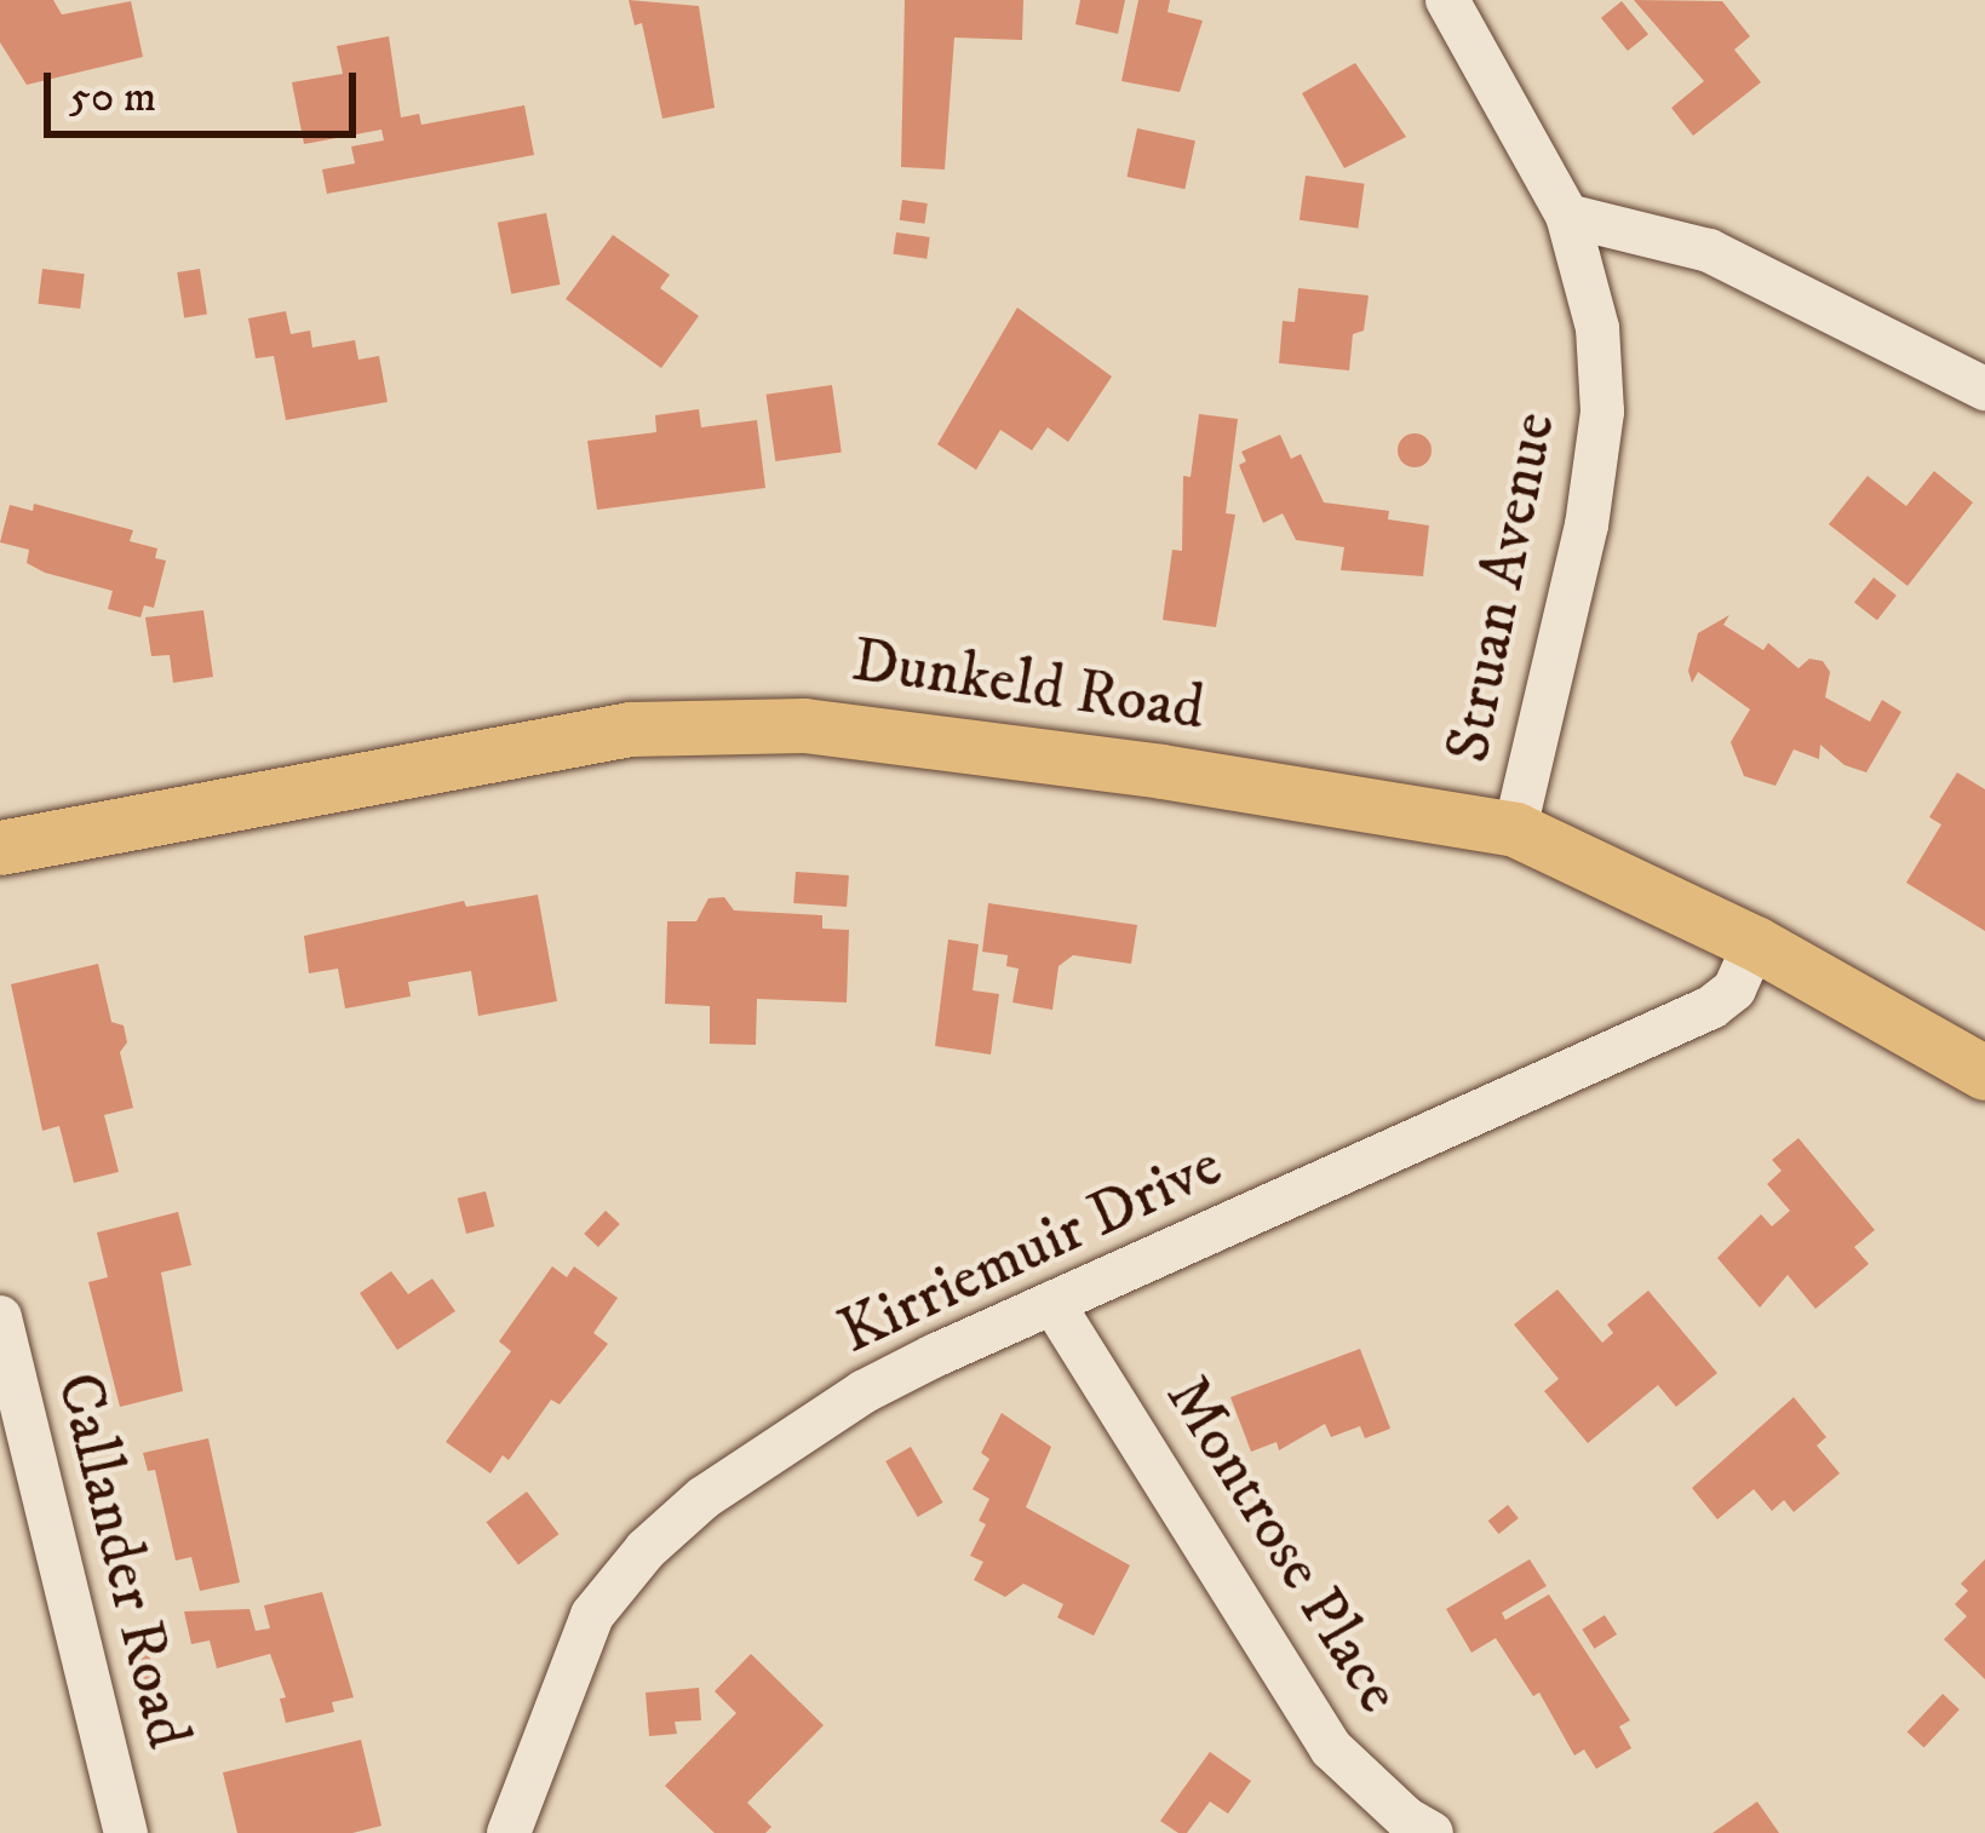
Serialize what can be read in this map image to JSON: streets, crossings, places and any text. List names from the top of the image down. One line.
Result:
{"streets":{"main road":["Dunkeld Road"],"street":["Struan Avenue","Kirriemuir Drive","Montrose Place","Callander Road"]},"crossings":[["Struan Avenue","Dunkeld Road"],["Dunkeld Road","Kirriemuir Drive"],["Kirriemuir Drive","Montrose Place"]],"scale_bar":"50 m"}
